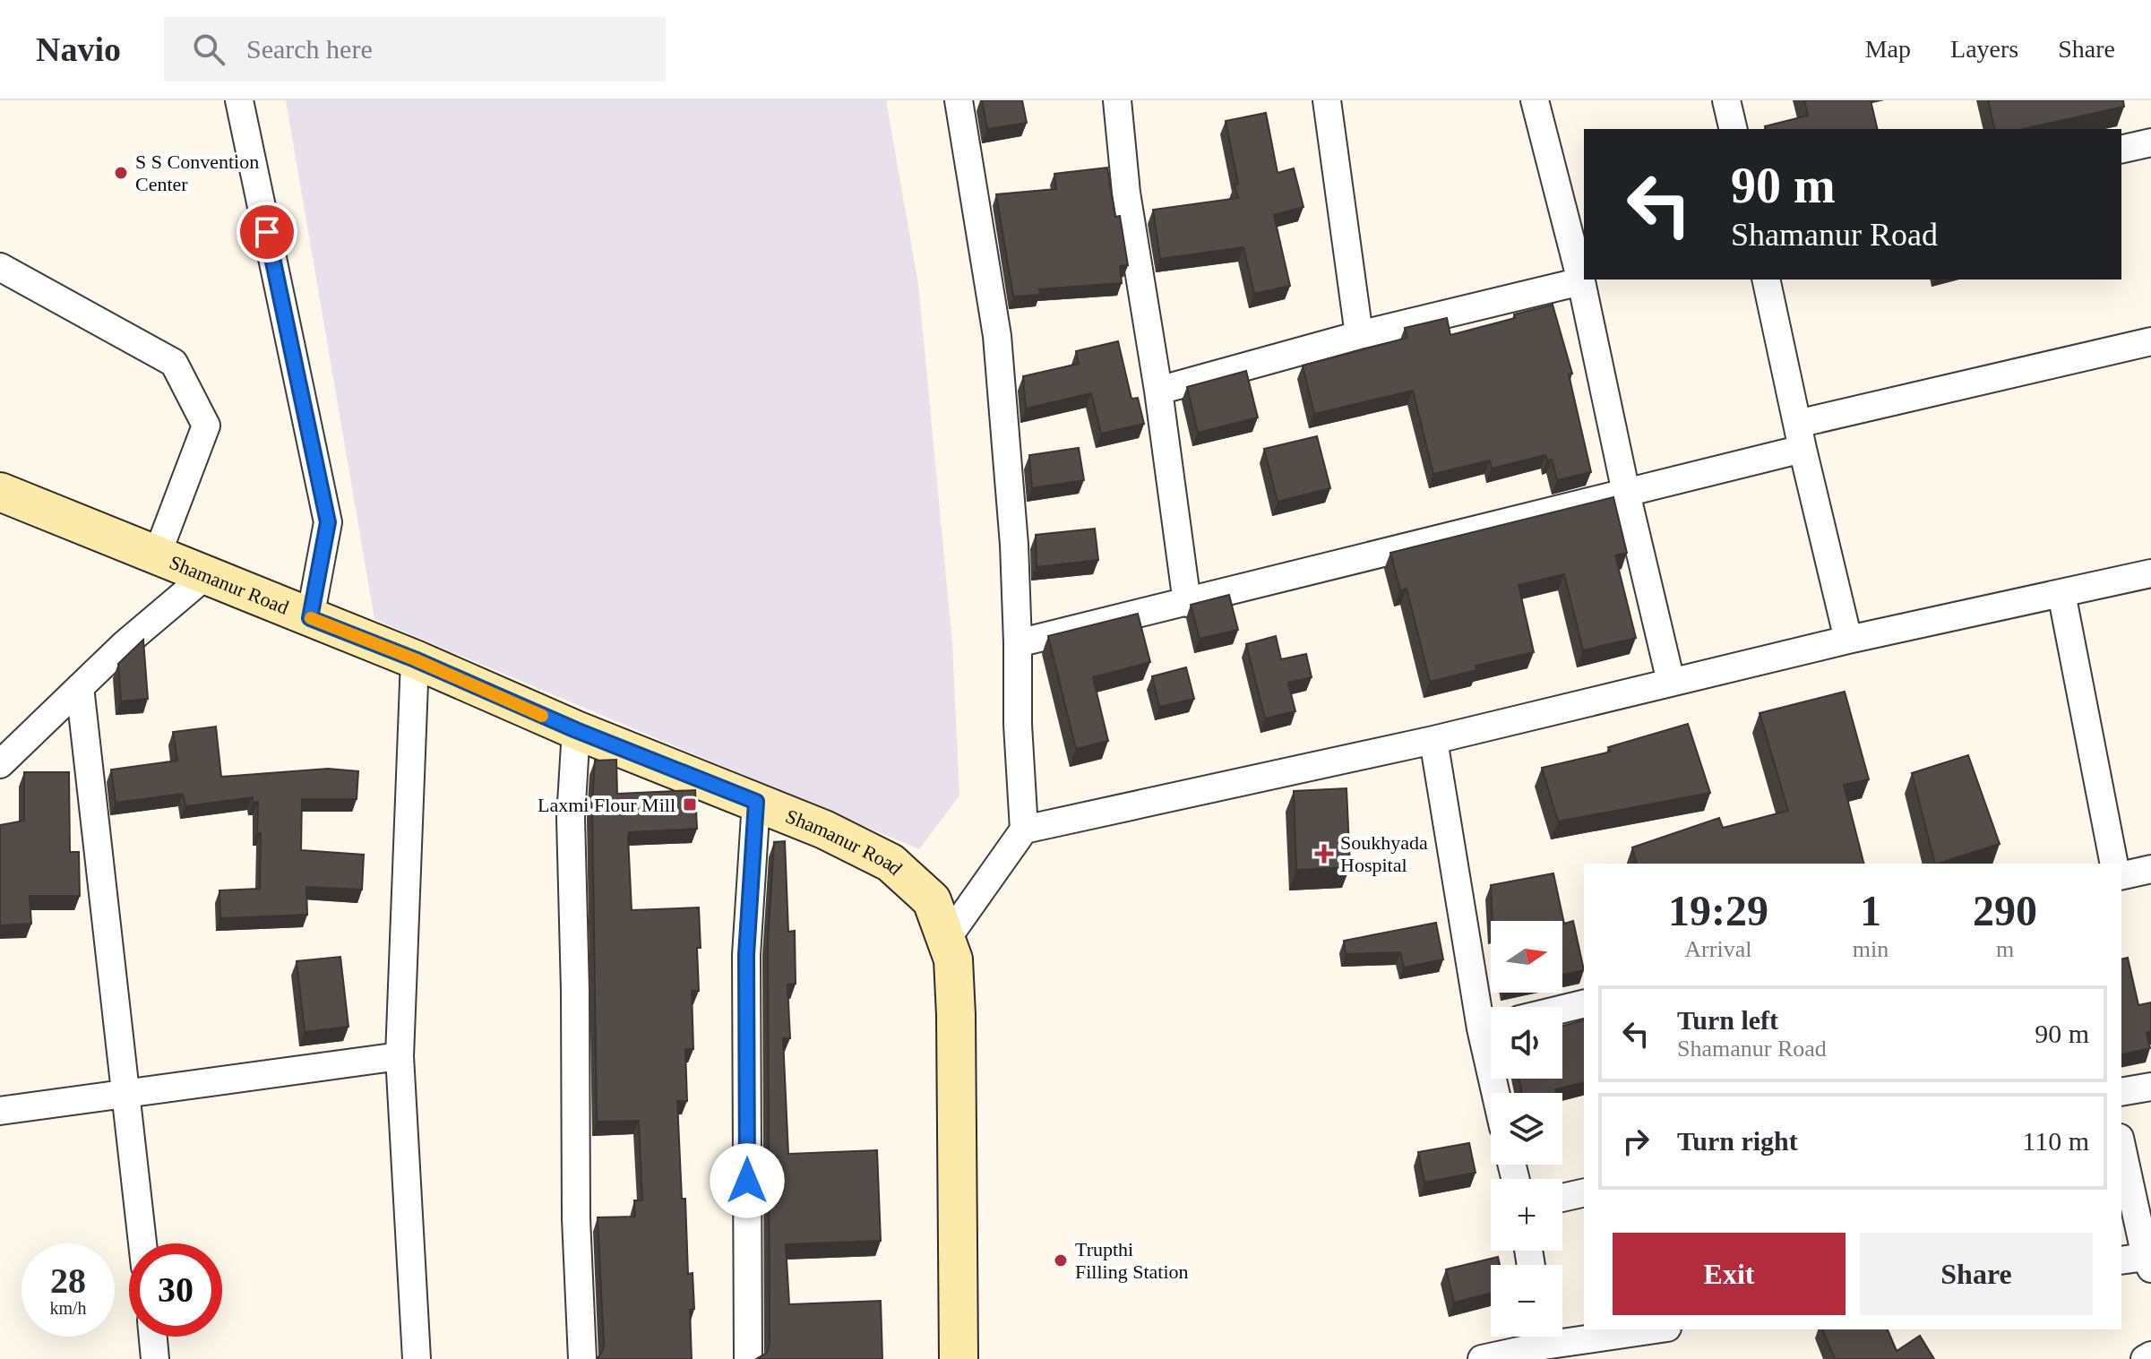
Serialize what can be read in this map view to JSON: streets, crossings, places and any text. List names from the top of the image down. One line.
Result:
{"streets":{"main road":["Shamanur Road"]},"places":{"other":["S S Convention Center","Trupthi Filling Station"],"transit":["Laxmi Flour Mill"],"health":["Soukhyada Hospital"]},"north":"right","page":{"header":"Navio","search":"Search here","nav":["Map","Layers","Share"],"turn":["90 m","Shamanur Road"],"eta":["19:29","Arrival","1","min","290","m"],"map_buttons":["+","−"],"list":[{"name":"Turn left","note":"Shamanur Road","value":"90 m"},{"name":"Turn right","value":"110 m"}],"buttons":["Exit","Share"],"speed":"28 km/h","limit":"30"}}
